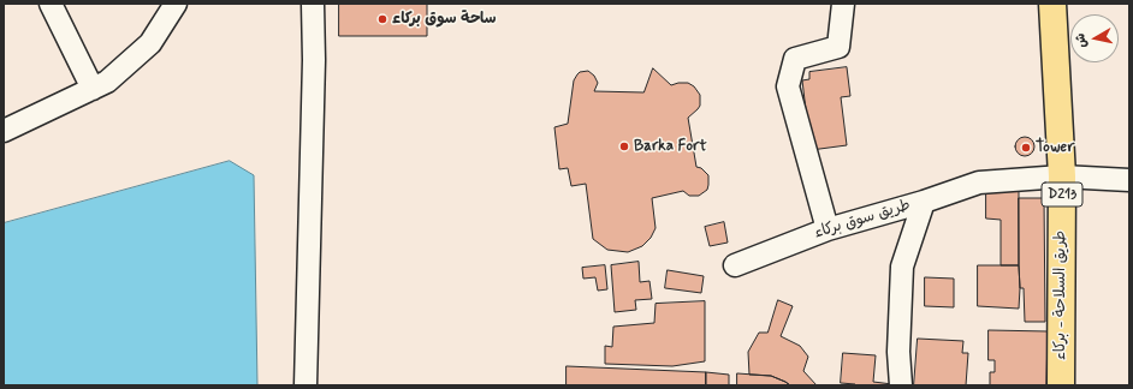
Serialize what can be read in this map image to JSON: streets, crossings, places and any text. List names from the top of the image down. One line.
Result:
{"streets":{"main road":["D213","طريق السلاحة - بركاء"],"street":["طريق سوق بركاء"]},"places":["ساحة سوق بركاء","Barka Fort","Tower"],"north":"left"}
